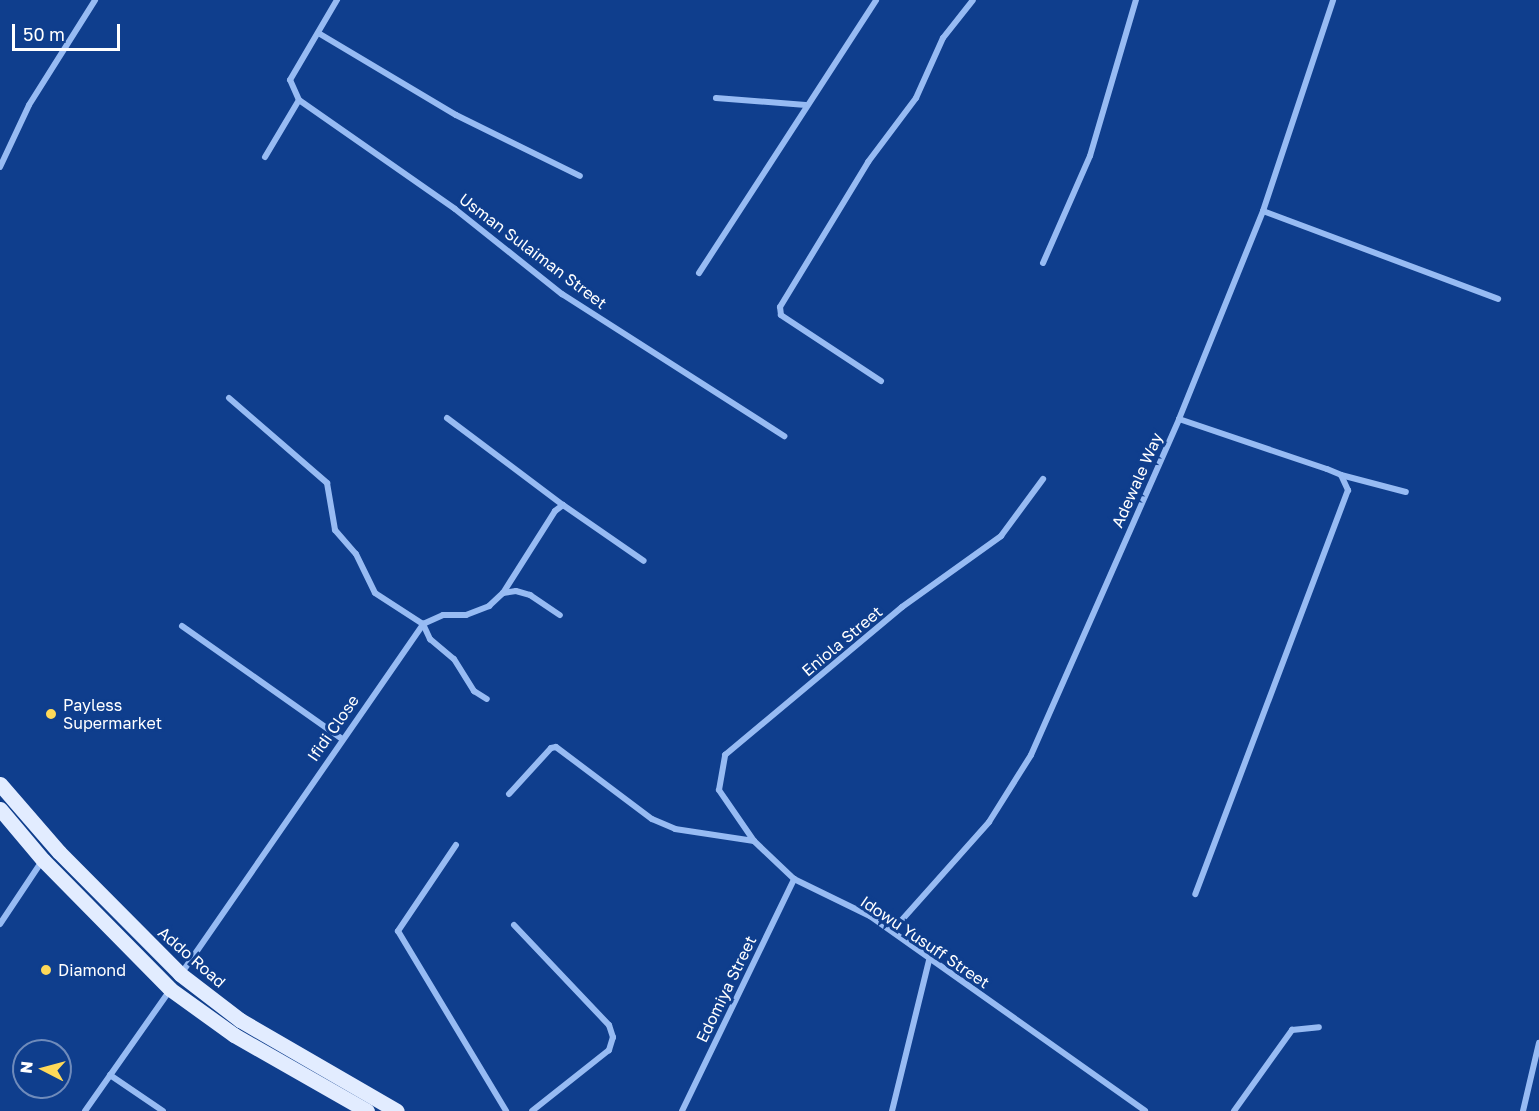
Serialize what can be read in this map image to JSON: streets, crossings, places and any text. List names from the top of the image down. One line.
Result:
{"streets":{"main road":["Addo Road"],"street":["Usman Sulaiman Street","Adewale Way","Eniola Street","Ifidi Close","Idowu Yusuff Street","Edomiya Street"]},"crossings":[["Adewale Way","Idowu Yusuff Street"],["Eniola Street","Idowu Yusuff Street"],["Ifidi Close","Addo Road"],["Idowu Yusuff Street","Edomiya Street"]],"places":["Payless Supermarket","Diamond"],"scale_bar":"50 m","north":"left"}
